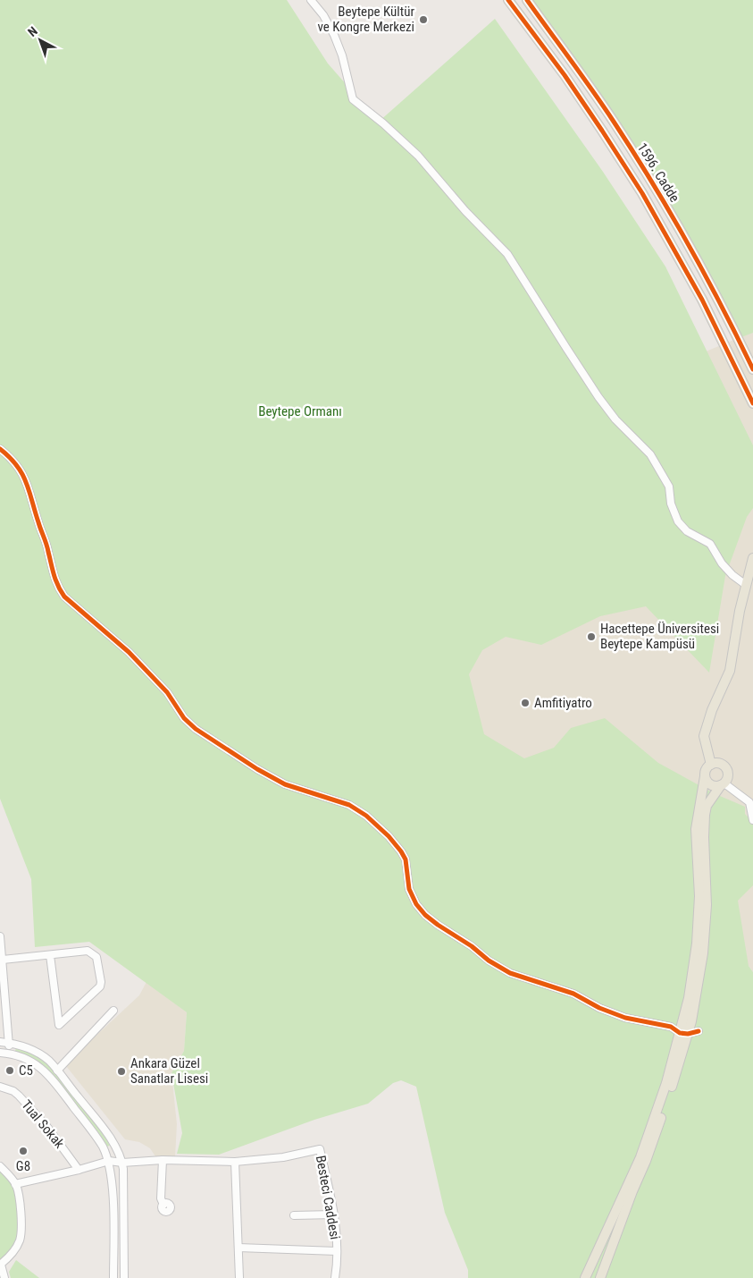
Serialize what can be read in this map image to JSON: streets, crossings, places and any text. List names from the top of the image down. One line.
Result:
{"streets":{"main road":["1596. Cadde"],"street":["Tual Sokak","Besteci Caddesi"]},"parks":["Beytepe Ormanı"],"places":["Beytepe Kültür ve Kongre Merkezi","Hacettepe Üniversitesi Beytepe Kampüsü","Amfitiyatro","C5","Ankara Güzel Sanatlar Lisesi","G8"],"north":"top left"}
